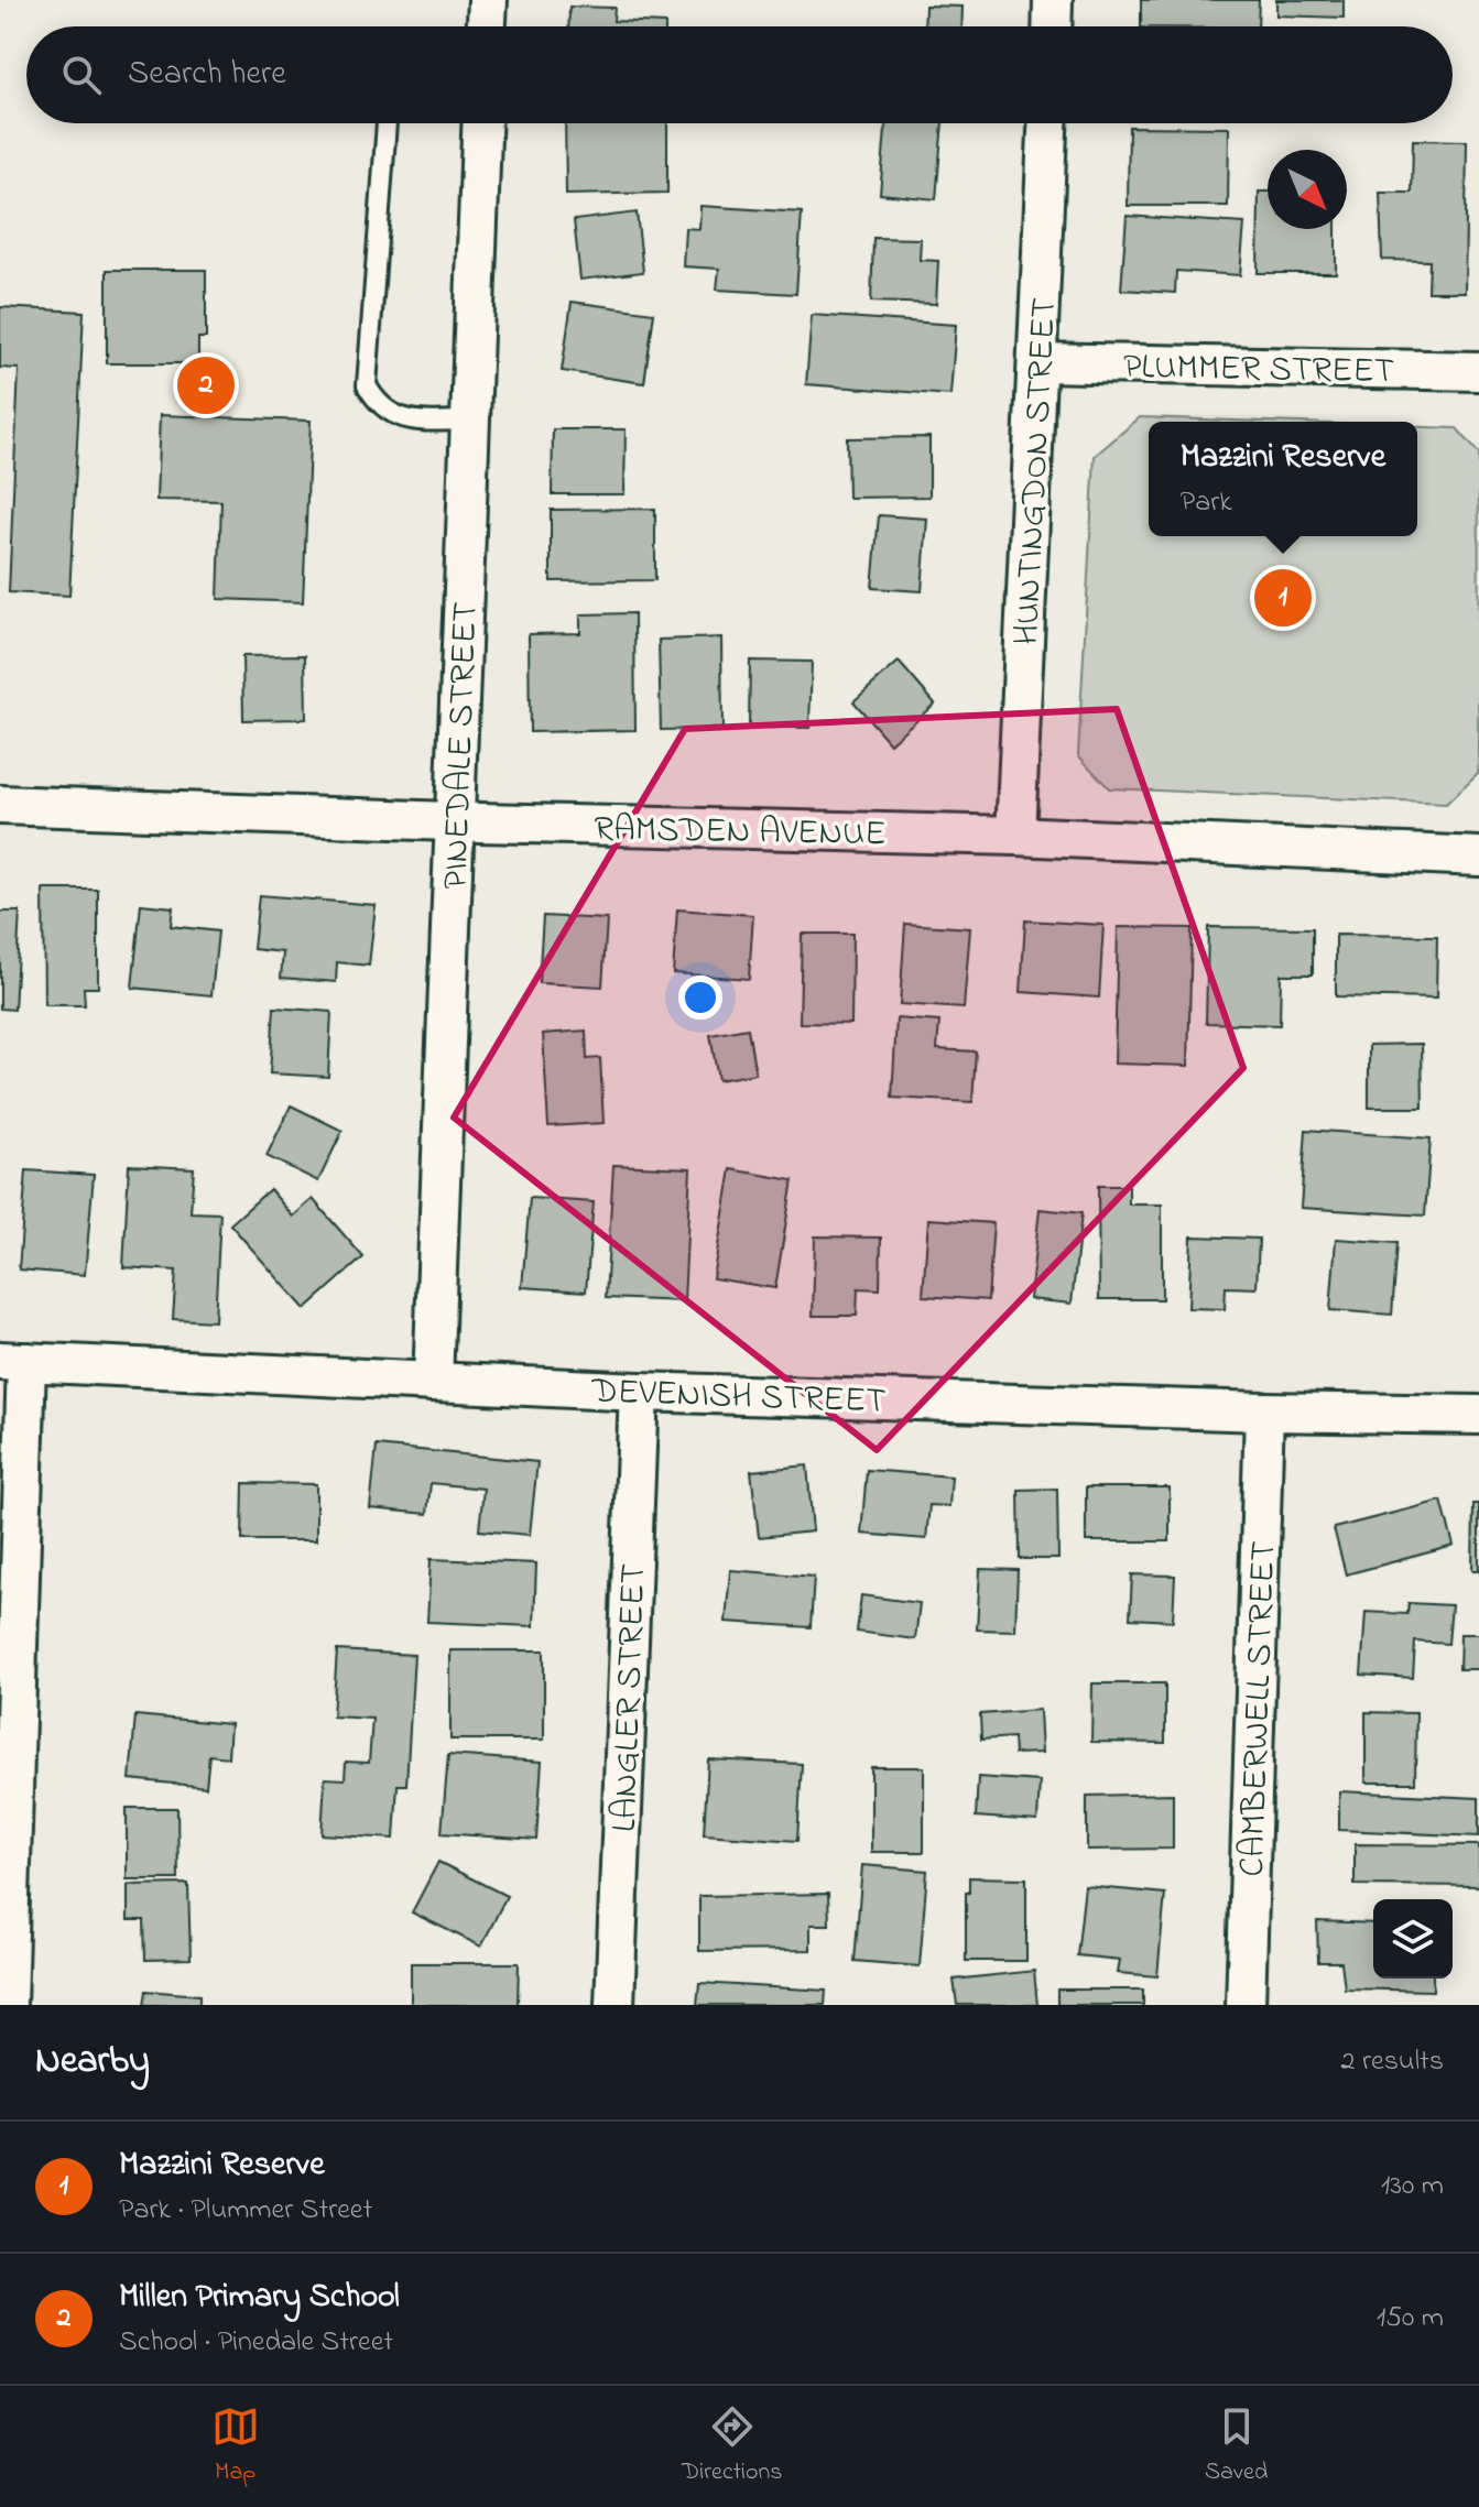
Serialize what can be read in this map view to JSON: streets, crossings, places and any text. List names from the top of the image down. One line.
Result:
{"streets":{"street":["PLUMMER STREET","HUNTINGDON STREET","PINEDALE STREET","RAMSDEN AVENUE","DEVENISH STREET","LANGLER STREET","CAMBERWELL STREET"]},"crossings":[["PLUMMER STREET","HUNTINGDON STREET"],["HUNTINGDON STREET","RAMSDEN AVENUE"],["PINEDALE STREET","RAMSDEN AVENUE"],["PINEDALE STREET","DEVENISH STREET"],["DEVENISH STREET","LANGLER STREET"],["DEVENISH STREET","CAMBERWELL STREET"]],"north":"bottom right","page":{"search":"Search here","pins":["2","1"],"popup":["Mazzini Reserve","Park"],"heading":["Nearby","2 results"],"list":[{"mark":"1","name":"Mazzini Reserve","note":"Park · Plummer Street","value":"130 m"},{"mark":"2","name":"Millen Primary School","note":"School · Pinedale Street","value":"150 m"}],"nav":["Map","Directions","Saved"]}}
